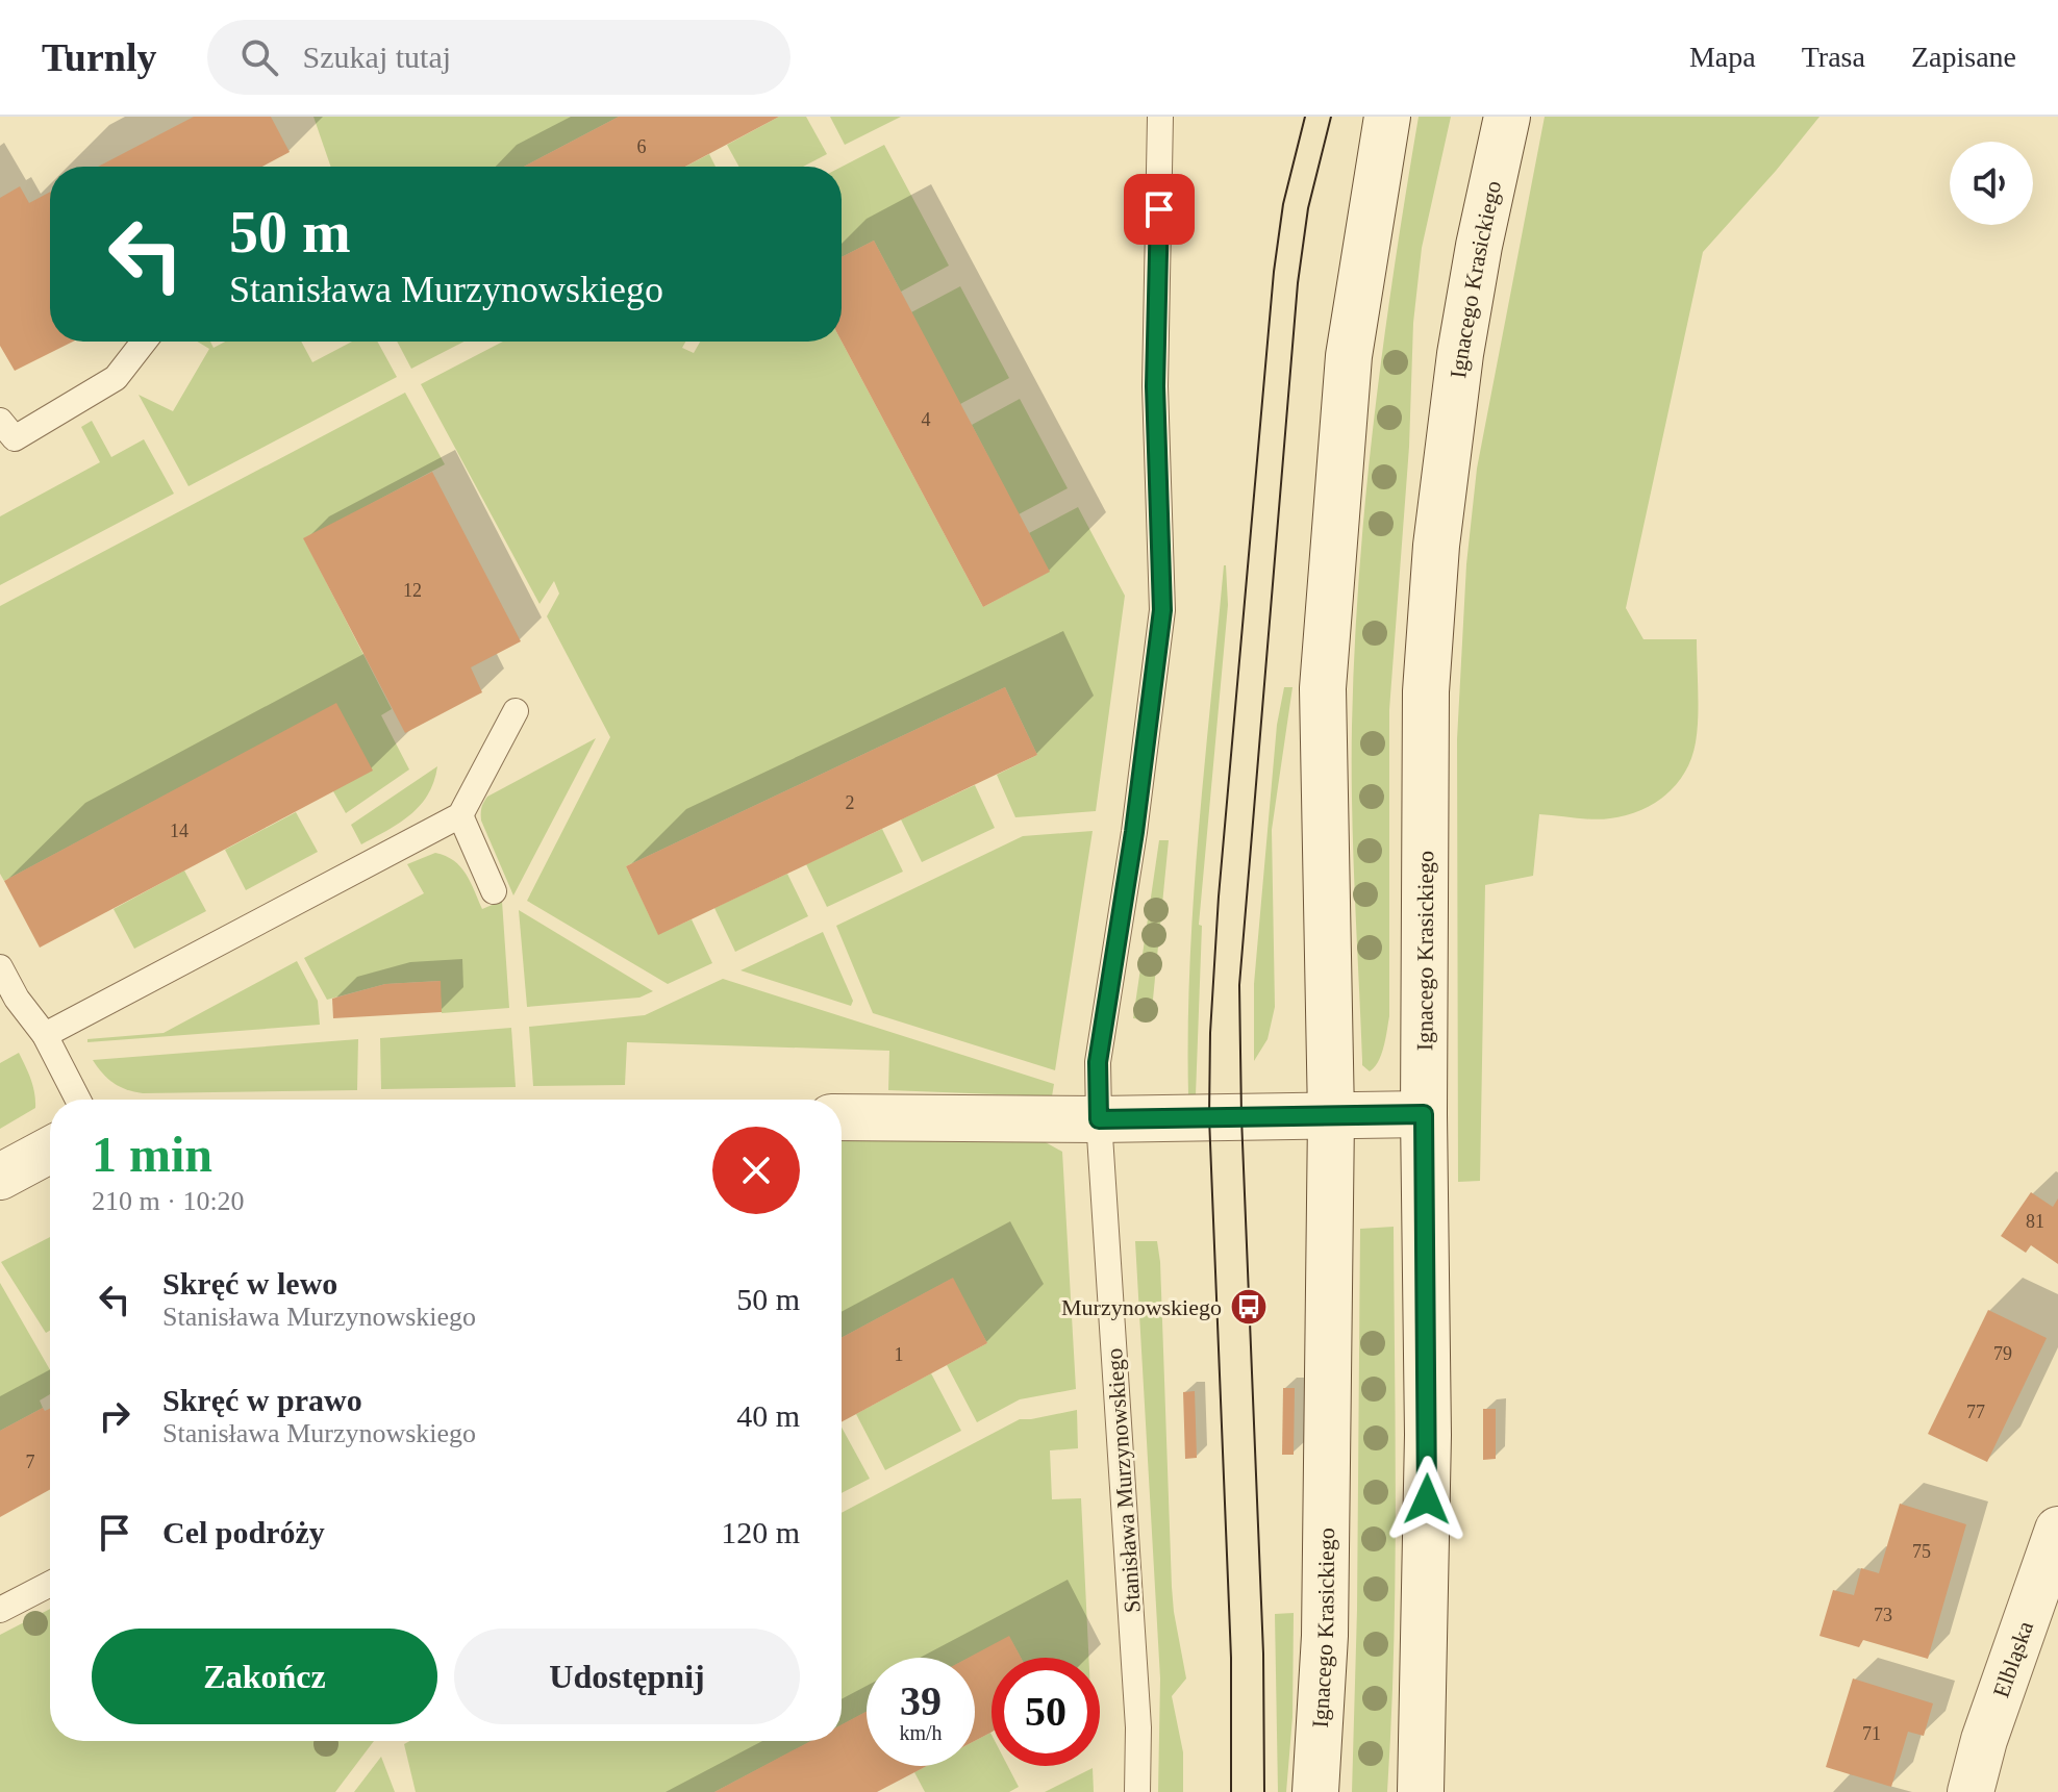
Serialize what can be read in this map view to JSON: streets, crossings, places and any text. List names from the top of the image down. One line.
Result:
{"streets":{"main road":["Ignacego Krasickiego","Elbląska"],"lane":["Stanisława Murzynowskiego"]},"places":{"bus stop":["Murzynowskiego"]},"house_numbers":["6","4","12","2","14","81","79","1","77","7","75","73","71"],"page":{"header":"Turnly","search":"Szukaj tutaj","nav":["Mapa","Trasa","Zapisane"],"turn":["50 m","Stanisława Murzynowskiego"],"heading":["1 min","210 m · 10:20"],"list":[{"name":"Skręć w lewo","note":"Stanisława Murzynowskiego","value":"50 m"},{"name":"Skręć w prawo","note":"Stanisława Murzynowskiego","value":"40 m"},{"name":"Cel podróży","value":"120 m"}],"buttons":["Zakończ","Udostępnij"],"speed":"39 km/h","limit":"50"}}
